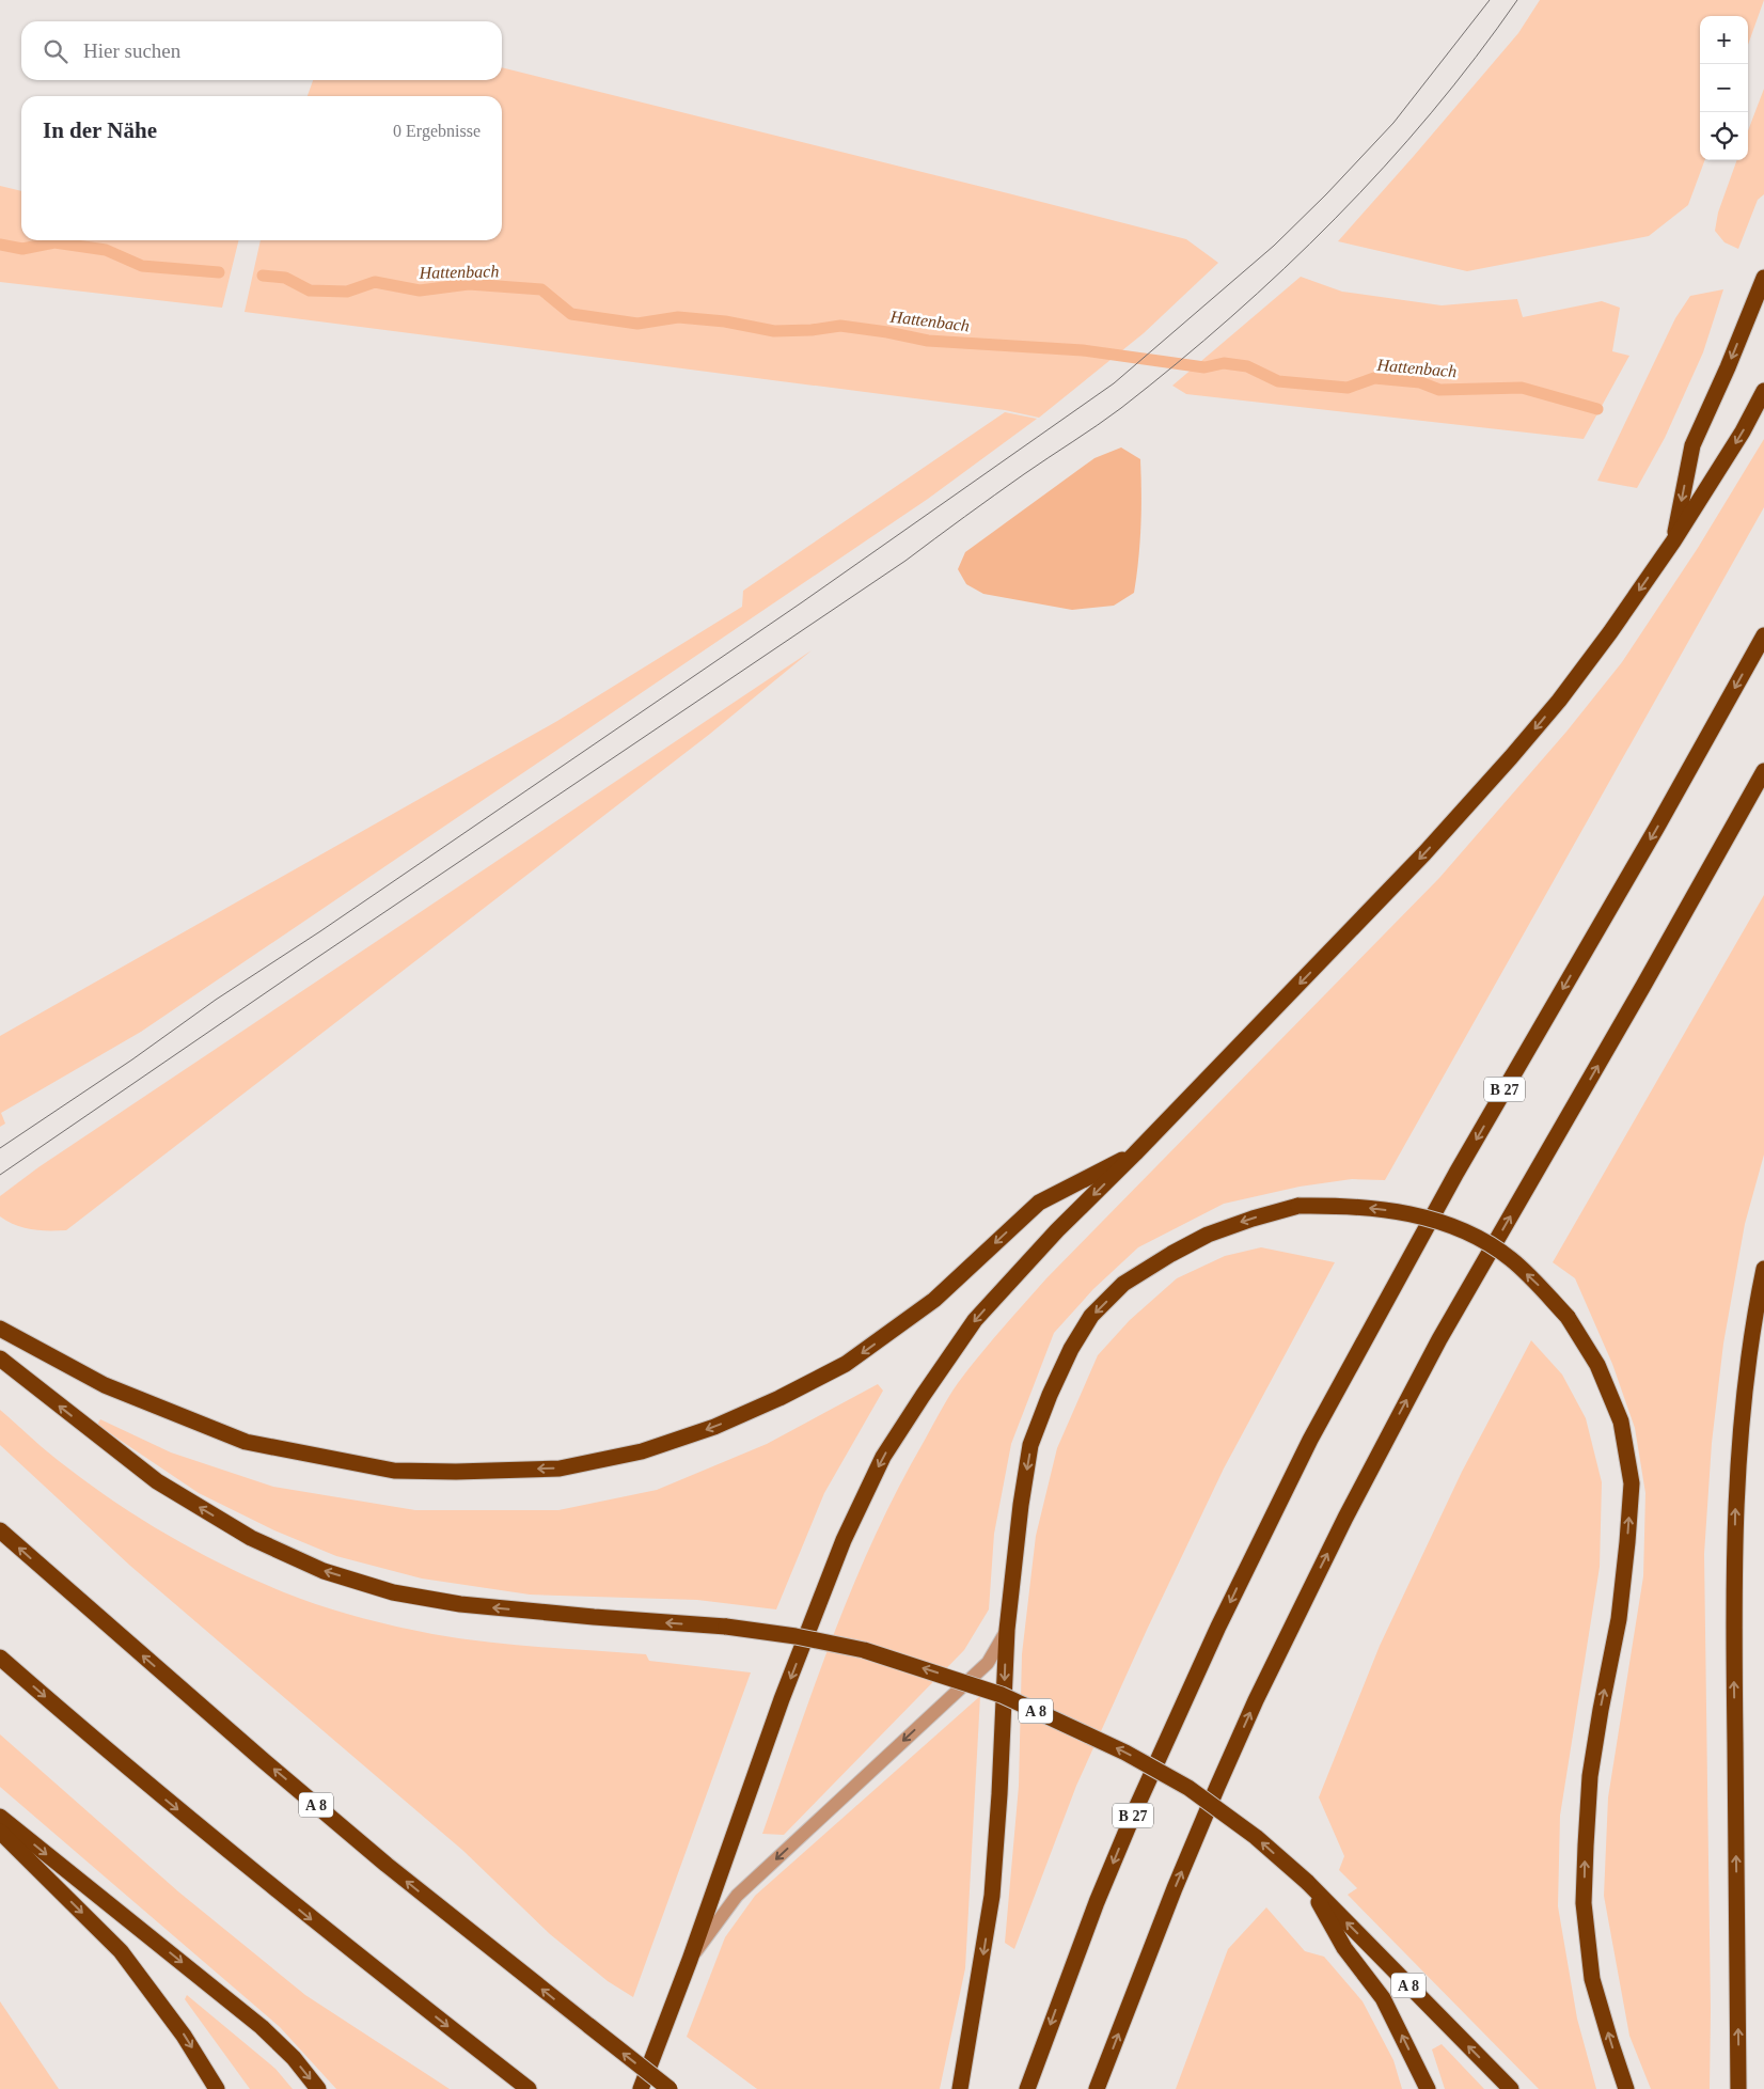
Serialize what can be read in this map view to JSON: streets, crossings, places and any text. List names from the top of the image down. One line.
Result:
{"streets":{"highway":["B 27","A 8"]},"water":["Hattenbach"],"page":{"map_buttons":["+","−"],"search":"Hier suchen","heading":["In der Nähe","0 Ergebnisse"]}}
